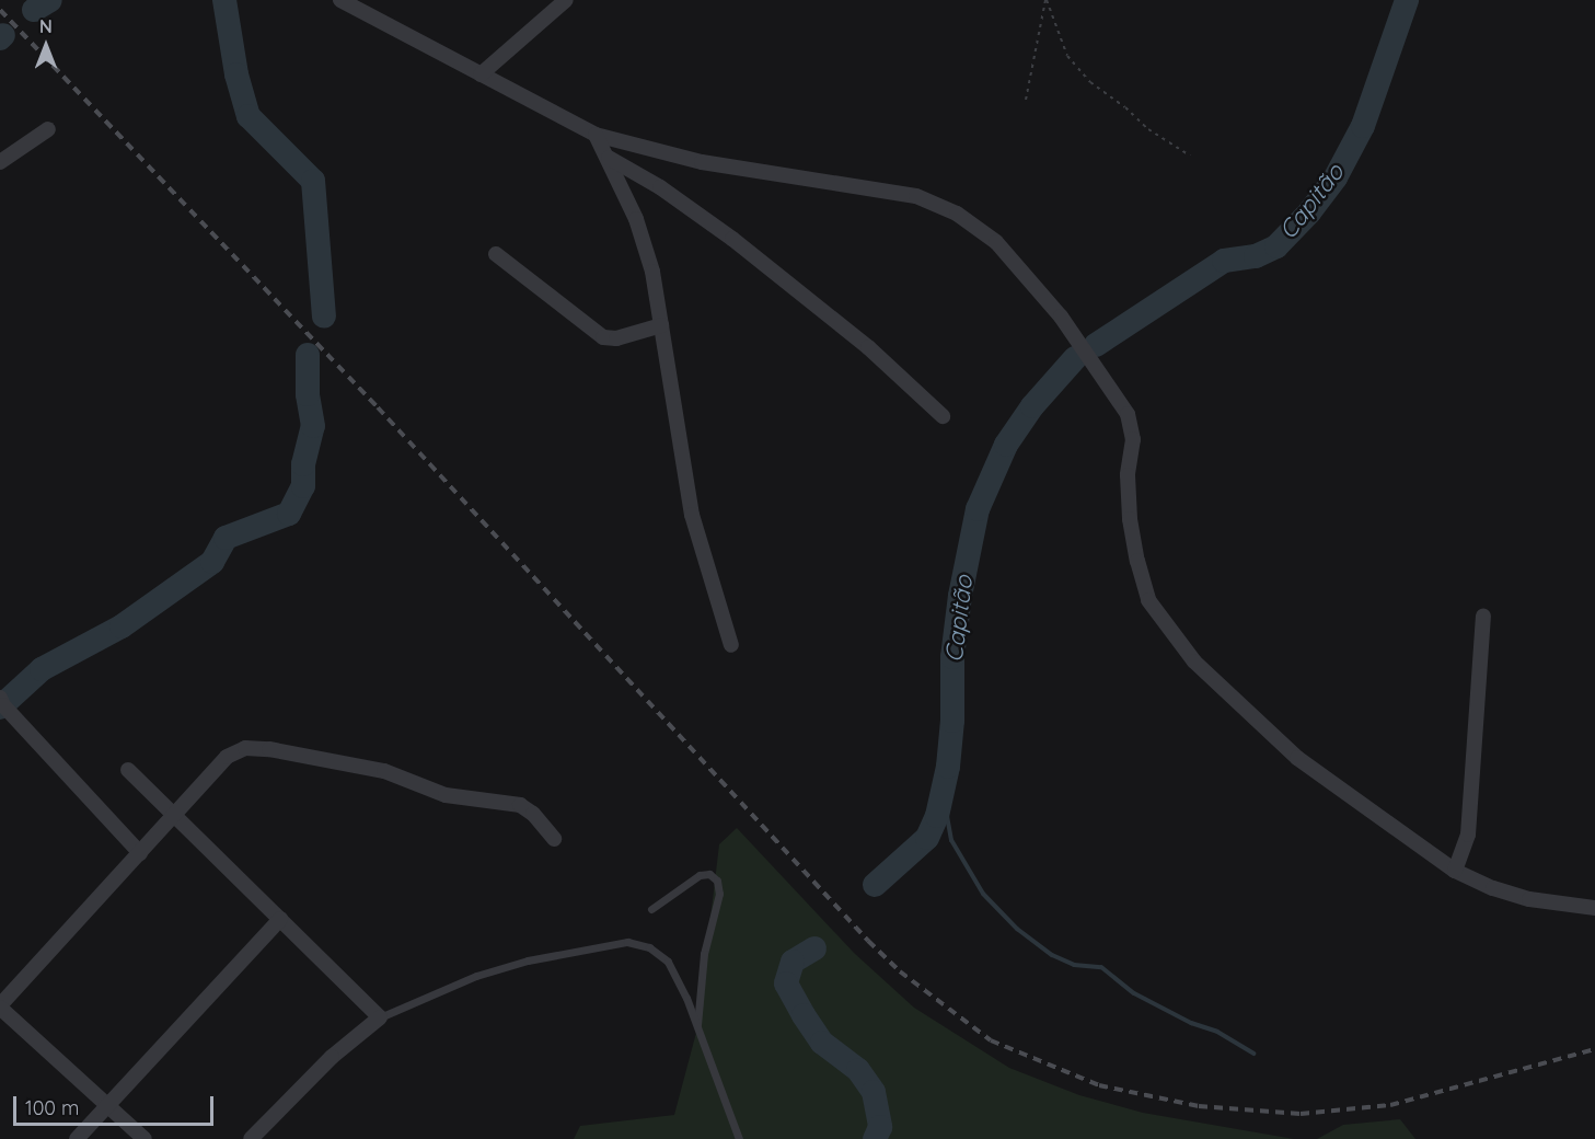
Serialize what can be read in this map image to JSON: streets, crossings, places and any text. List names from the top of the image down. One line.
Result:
{"water":["Capitão"],"scale_bar":"100 m","north":"top"}
